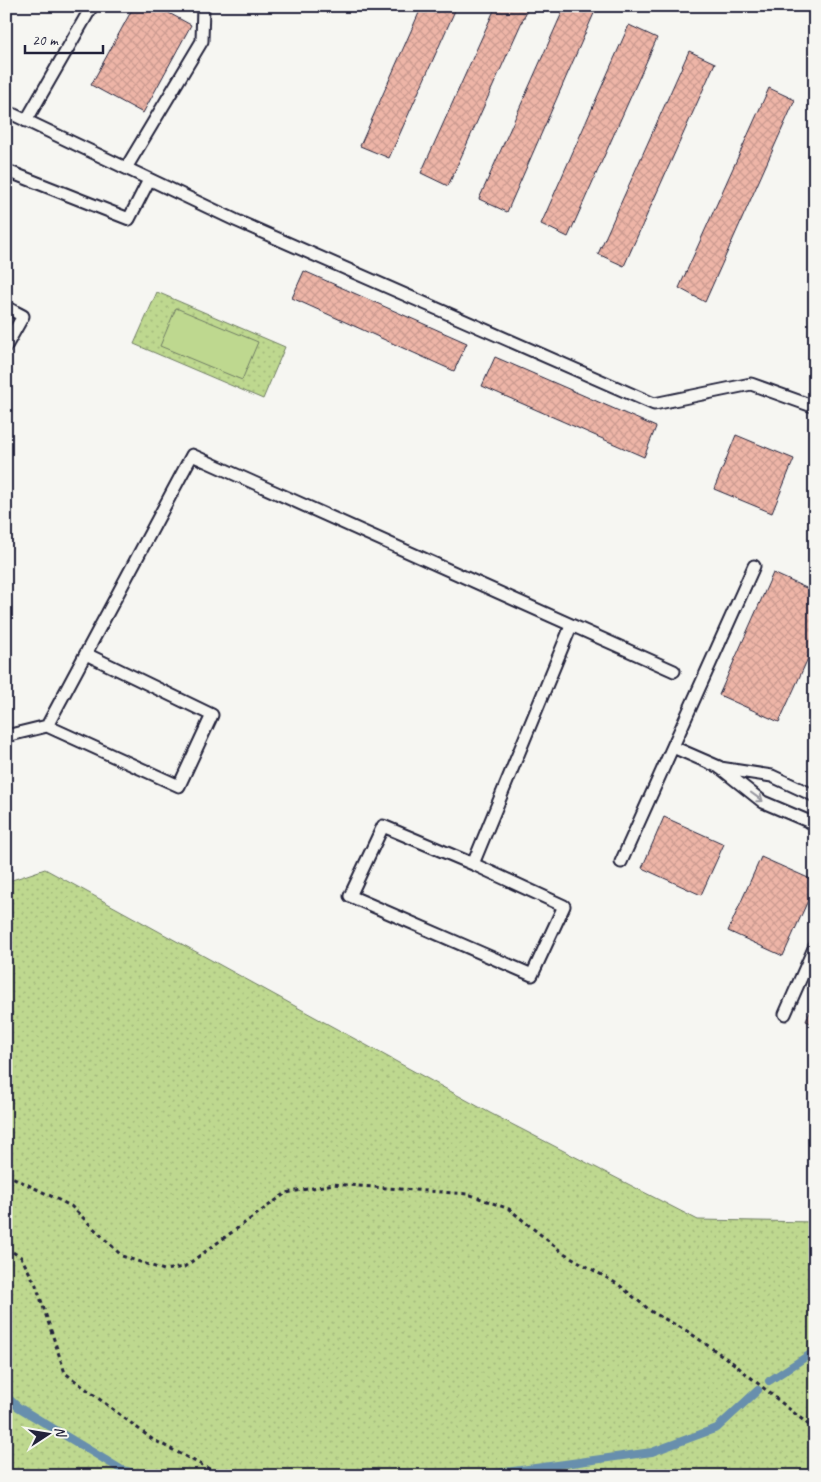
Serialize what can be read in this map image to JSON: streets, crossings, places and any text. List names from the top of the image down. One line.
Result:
{"scale_bar":"20 m","north":"right"}
